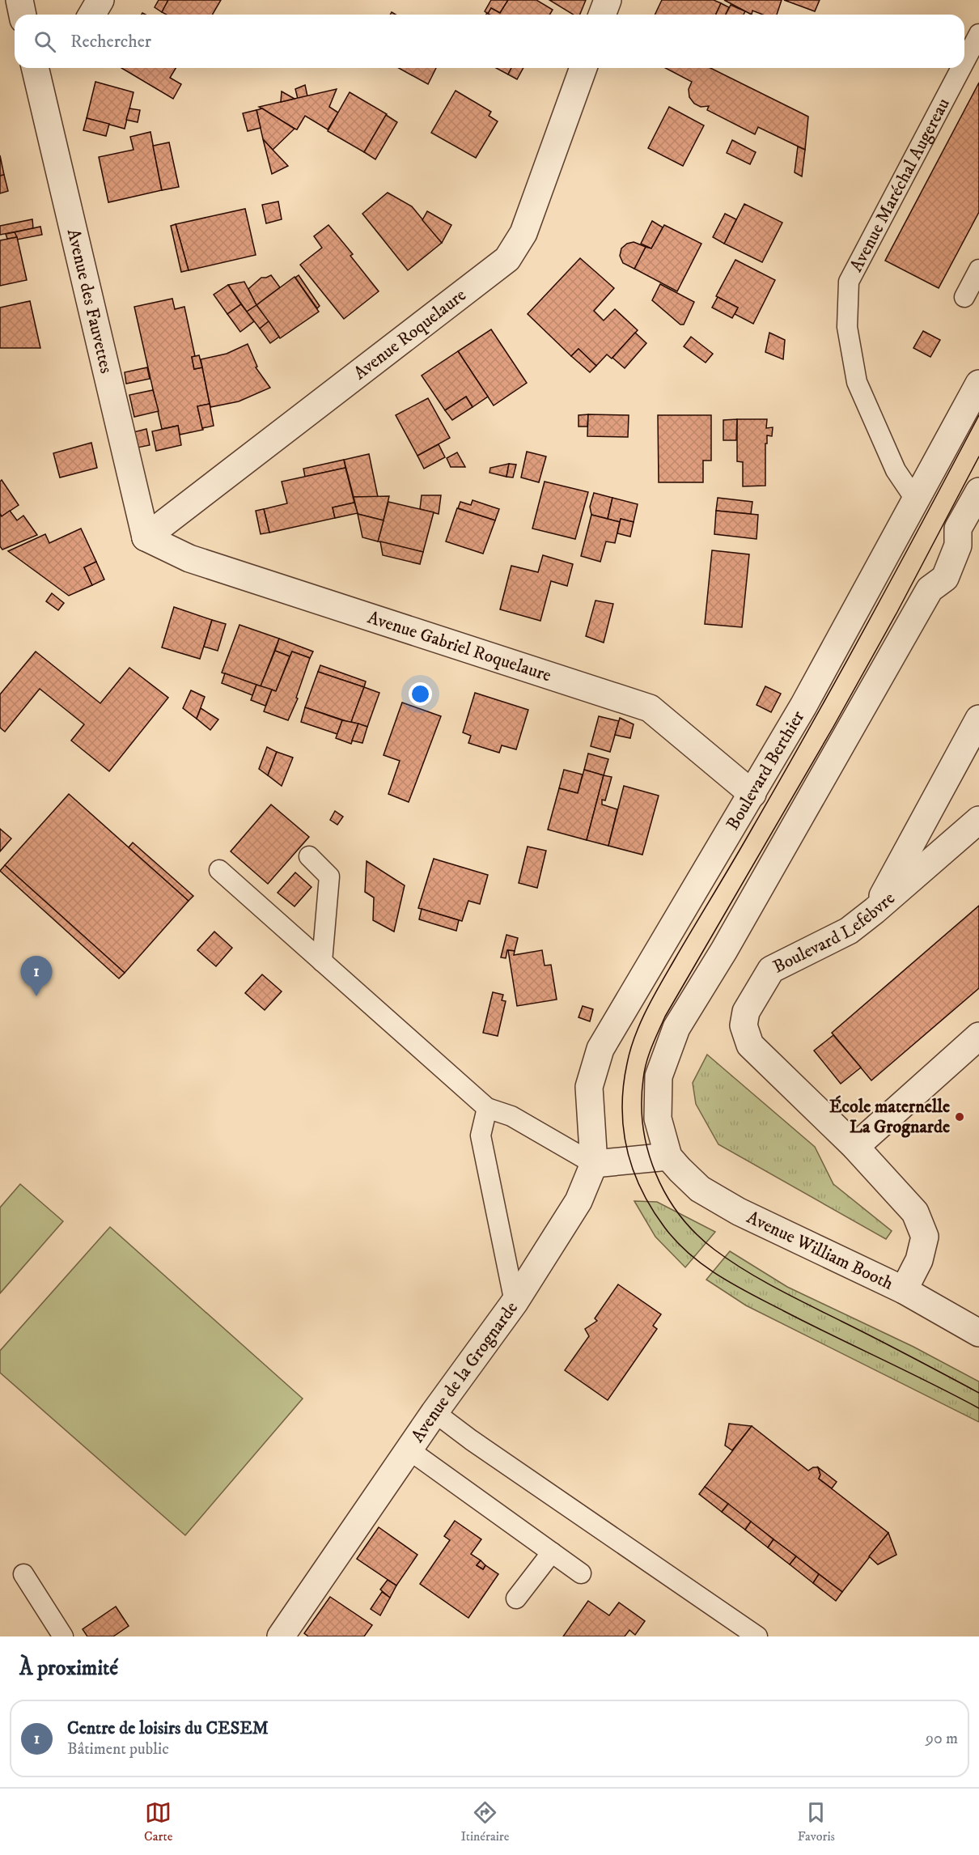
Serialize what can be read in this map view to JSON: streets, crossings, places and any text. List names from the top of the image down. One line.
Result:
{"streets":{"street":["Avenue des Fauvettes","Avenue Roquelaure","Avenue Gabriel Roquelaure","Boulevard Berthier","Boulevard Lefebvre","Avenue William Booth","Avenue de la Grognarde"],"lane":["Avenue Maréchal Augereau"]},"crossings":[["Avenue Maréchal Augereau","Boulevard Berthier"],["Avenue des Fauvettes","Avenue Roquelaure"],["Avenue des Fauvettes","Avenue Gabriel Roquelaure"],["Avenue Roquelaure","Avenue Gabriel Roquelaure"],["Avenue Gabriel Roquelaure","Boulevard Berthier"],["Boulevard Berthier","Avenue de la Grognarde"],["Boulevard Lefebvre","Avenue William Booth"]],"places":["École maternelle La Grognarde"],"page":{"search":"Rechercher","pins":"1","heading":"À proximité","list":[{"mark":"1","name":"Centre de loisirs du CESEM","note":"Bâtiment public","value":"90 m"}],"nav":["Carte","Itinéraire","Favoris"]}}
